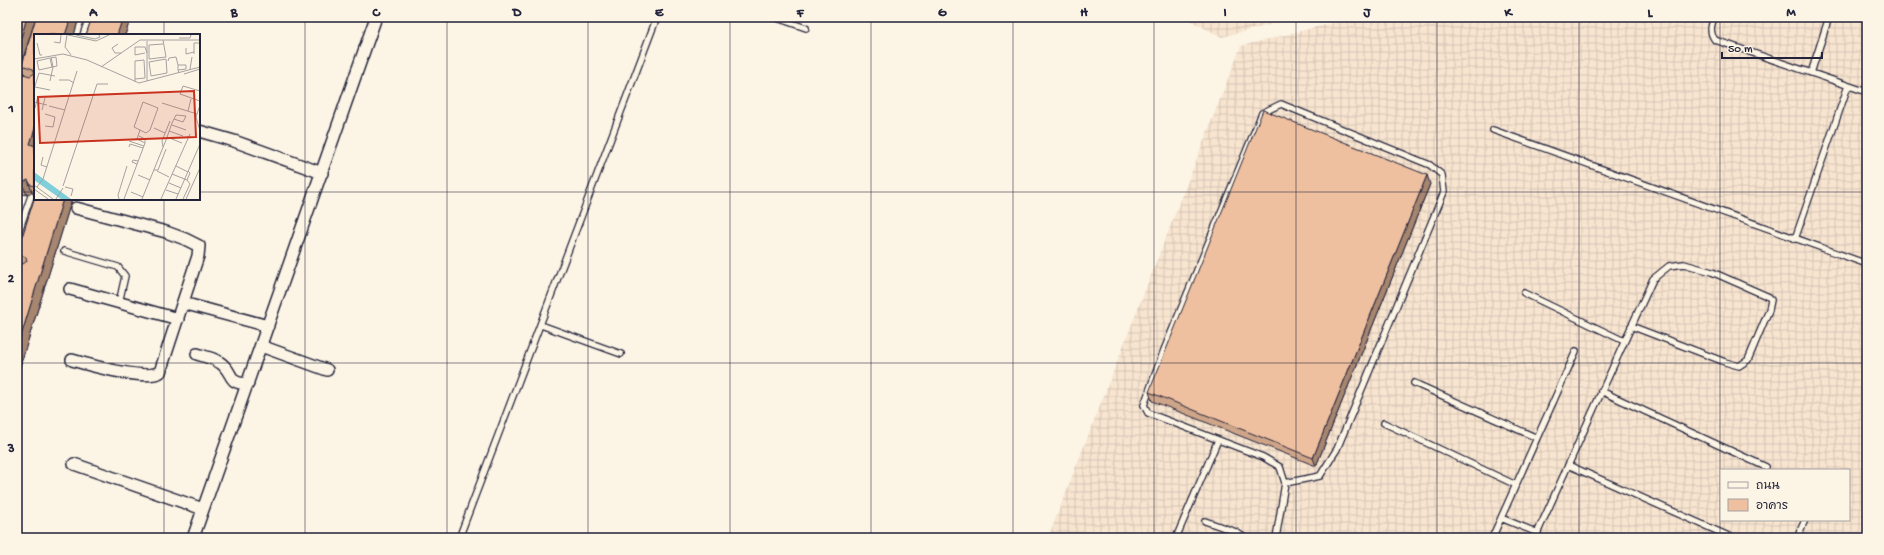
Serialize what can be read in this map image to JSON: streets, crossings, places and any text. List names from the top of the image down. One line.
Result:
{"legend":["ถนน","อาคาร"],"scale_bar":"50 m","grid":{"columns":["A","B","C","D","E","F","G","H","I","J","K","L","M"],"rows":["1","2","3"]}}
